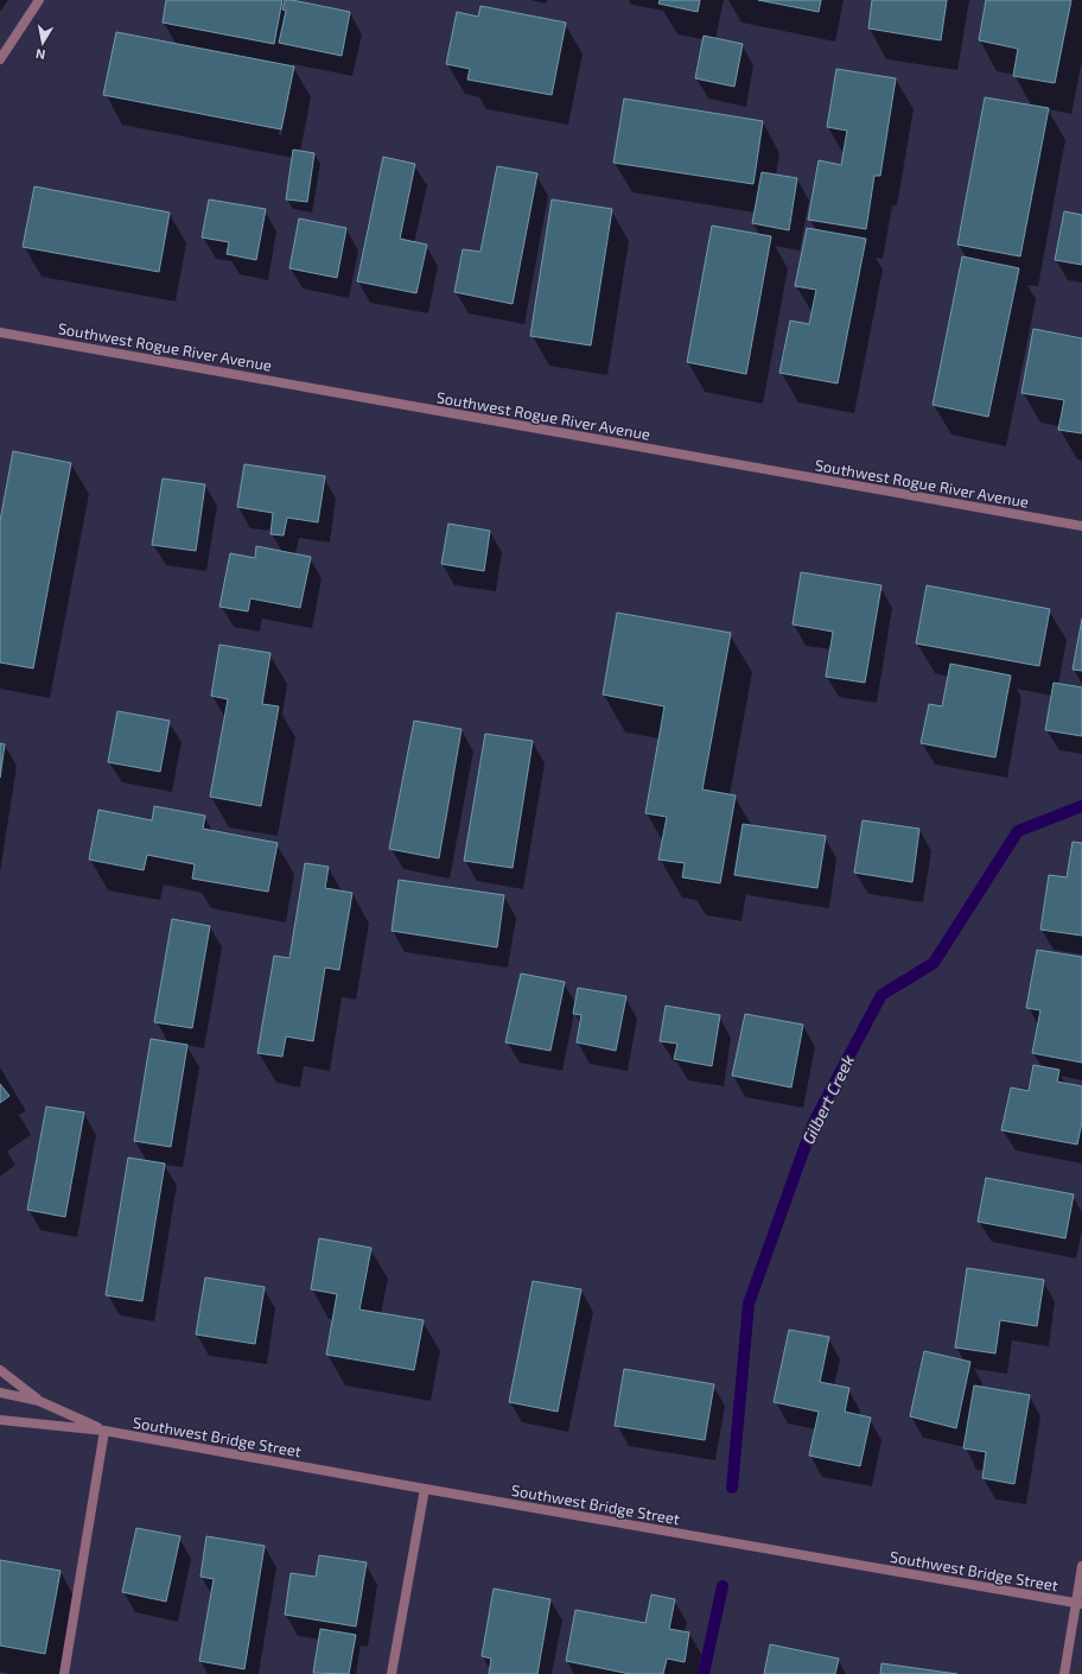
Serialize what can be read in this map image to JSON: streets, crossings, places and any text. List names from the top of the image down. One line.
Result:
{"streets":{"street":["Southwest Rogue River Avenue","Southwest Bridge Street"]},"water":["Gilbert Creek"],"north":"bottom"}
